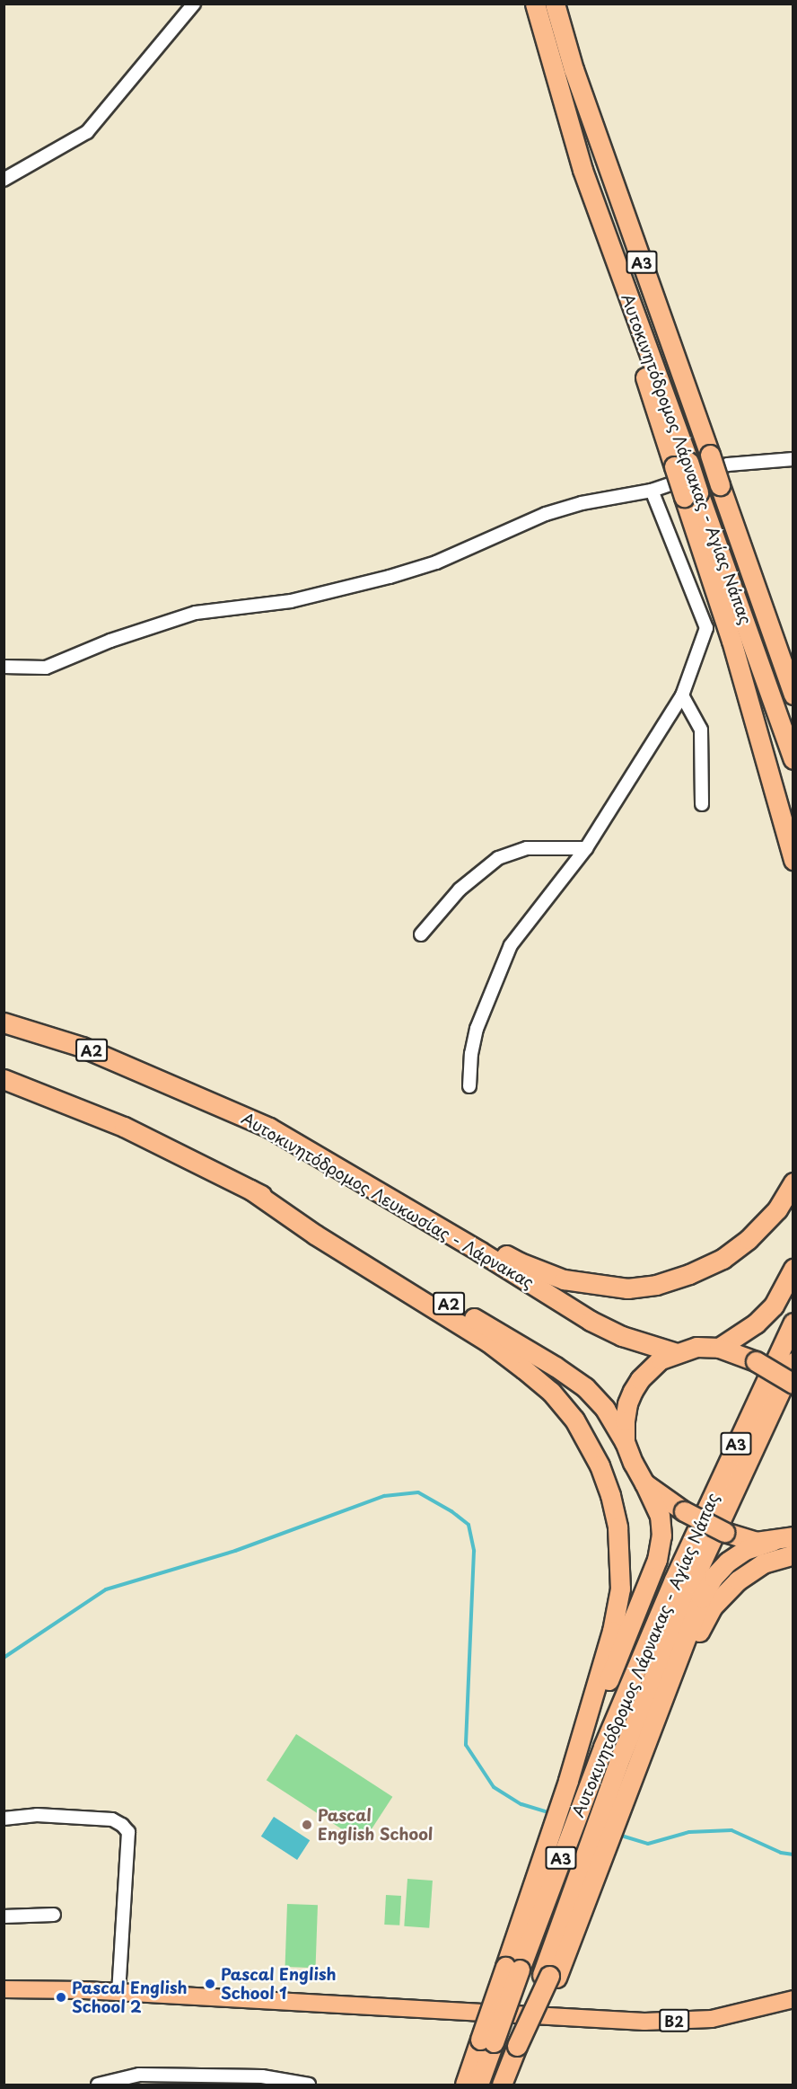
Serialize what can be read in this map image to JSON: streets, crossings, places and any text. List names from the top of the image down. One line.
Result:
{"streets":{"highway":["A3","Αυτοκινητόδρομος Λάρνακας - Αγίας Νάπας","A2","Αυτοκινητόδρομος Λευκωσίας - Λάρνακας"],"main road":["B2"]},"places":["Pascal English School","Pascal English School 1","Pascal English School 2"]}
